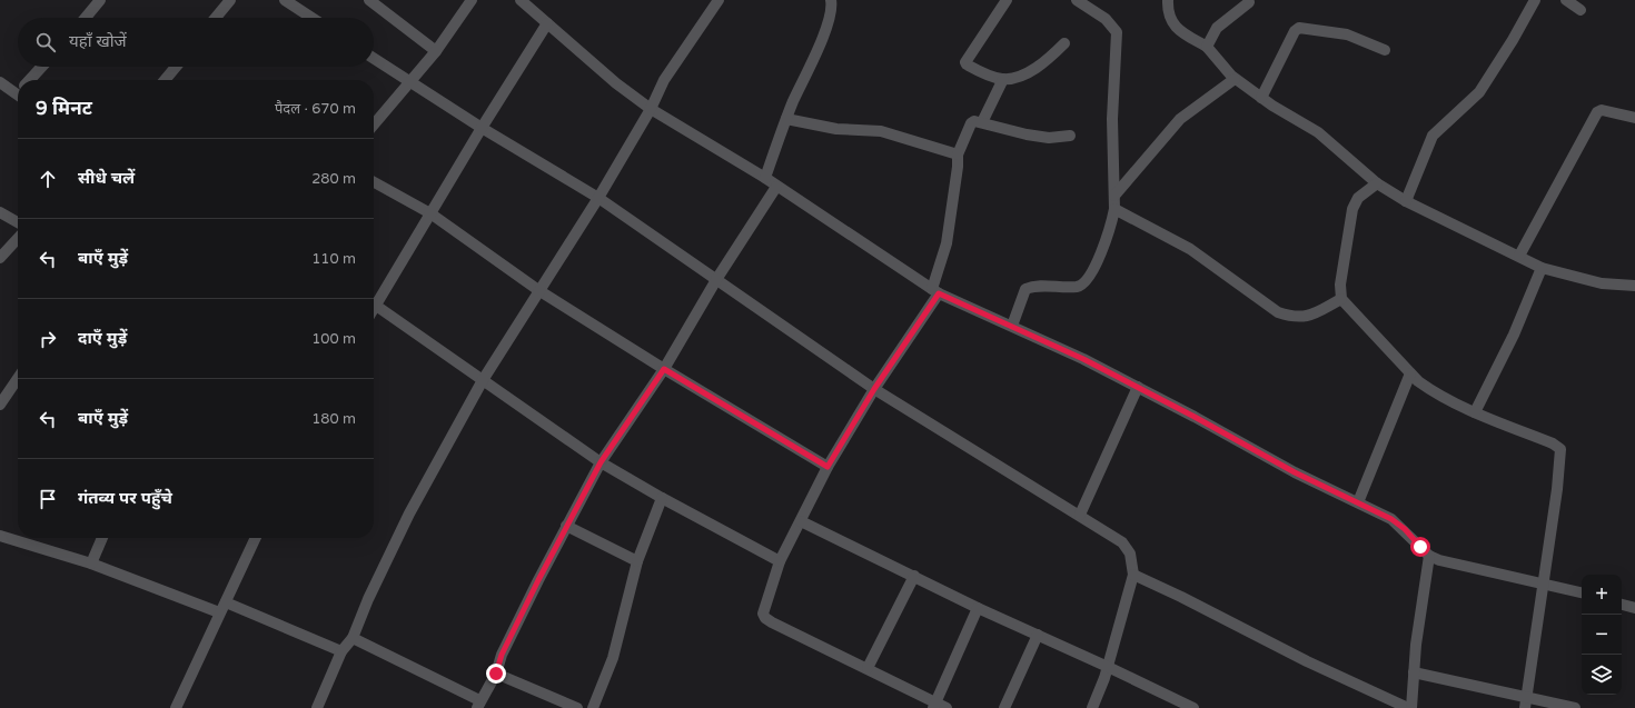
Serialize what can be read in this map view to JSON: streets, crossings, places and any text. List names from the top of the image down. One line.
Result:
{"page":{"search":"यहाँ खोजें","heading":["9 मिनट","पैदल · 670 m"],"list":[["सीधे चलें","280 m"],["बाएँ मुड़ें","110 m"],["दाएँ मुड़ें","100 m"],["बाएँ मुड़ें","180 m"],"गंतव्य पर पहुँचे"],"map_buttons":["+","−"]}}
